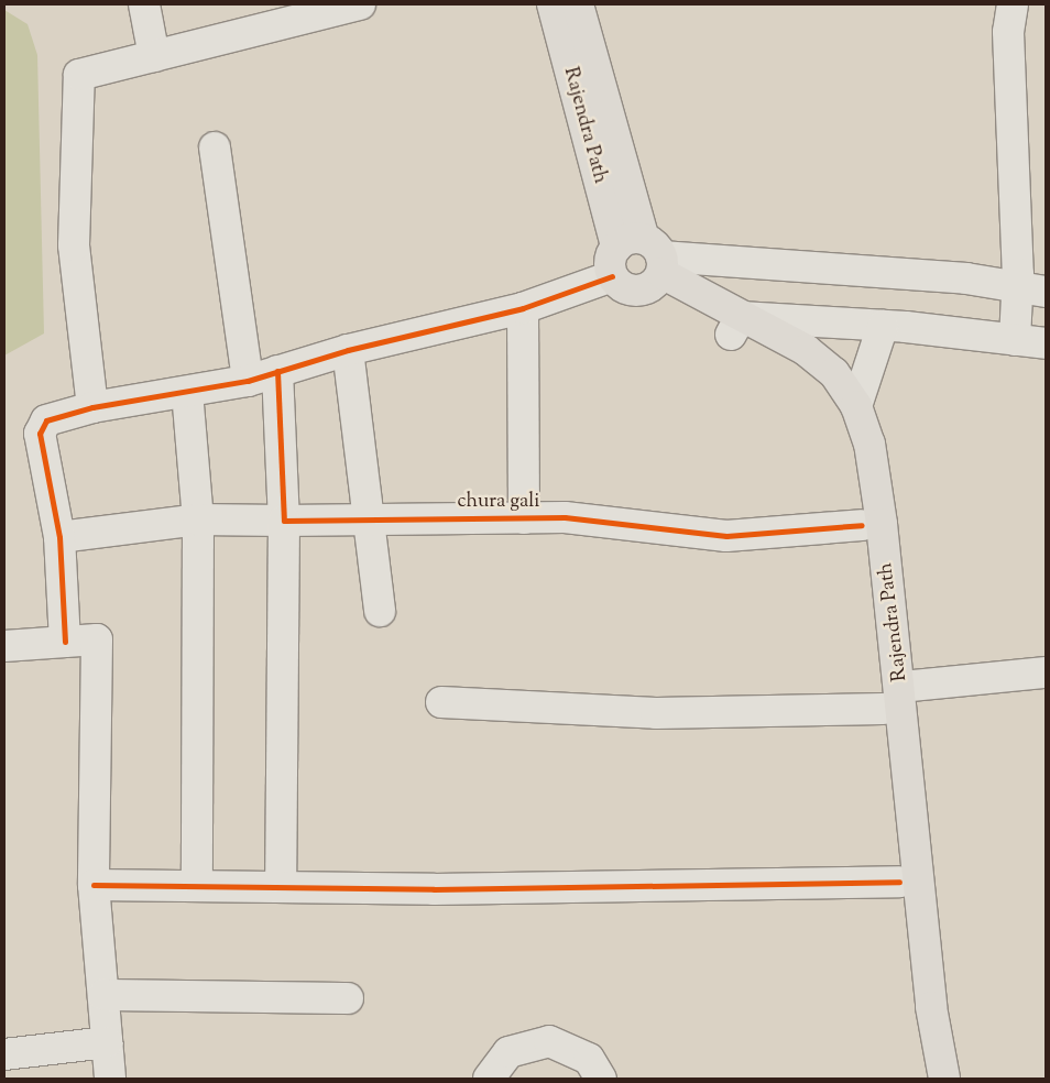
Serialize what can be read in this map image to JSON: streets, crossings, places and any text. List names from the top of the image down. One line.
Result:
{"streets":{"main road":["Rajendra Path"],"street":["chura gali"]},"crossings":[["Rajendra Path","chura gali"]]}
